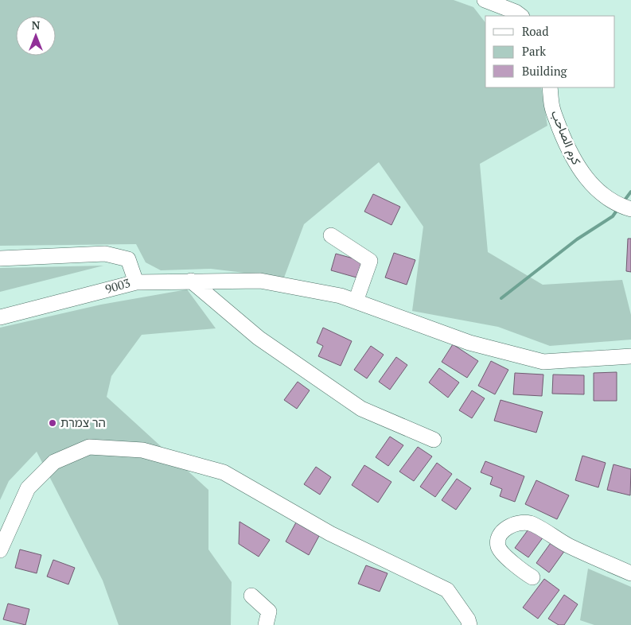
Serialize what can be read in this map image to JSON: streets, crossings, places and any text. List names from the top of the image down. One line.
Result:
{"streets":{"street":["كرم الصاحب","9003"]},"places":["הר צמרת"],"legend":["Road","Park","Building"],"north":"top"}
